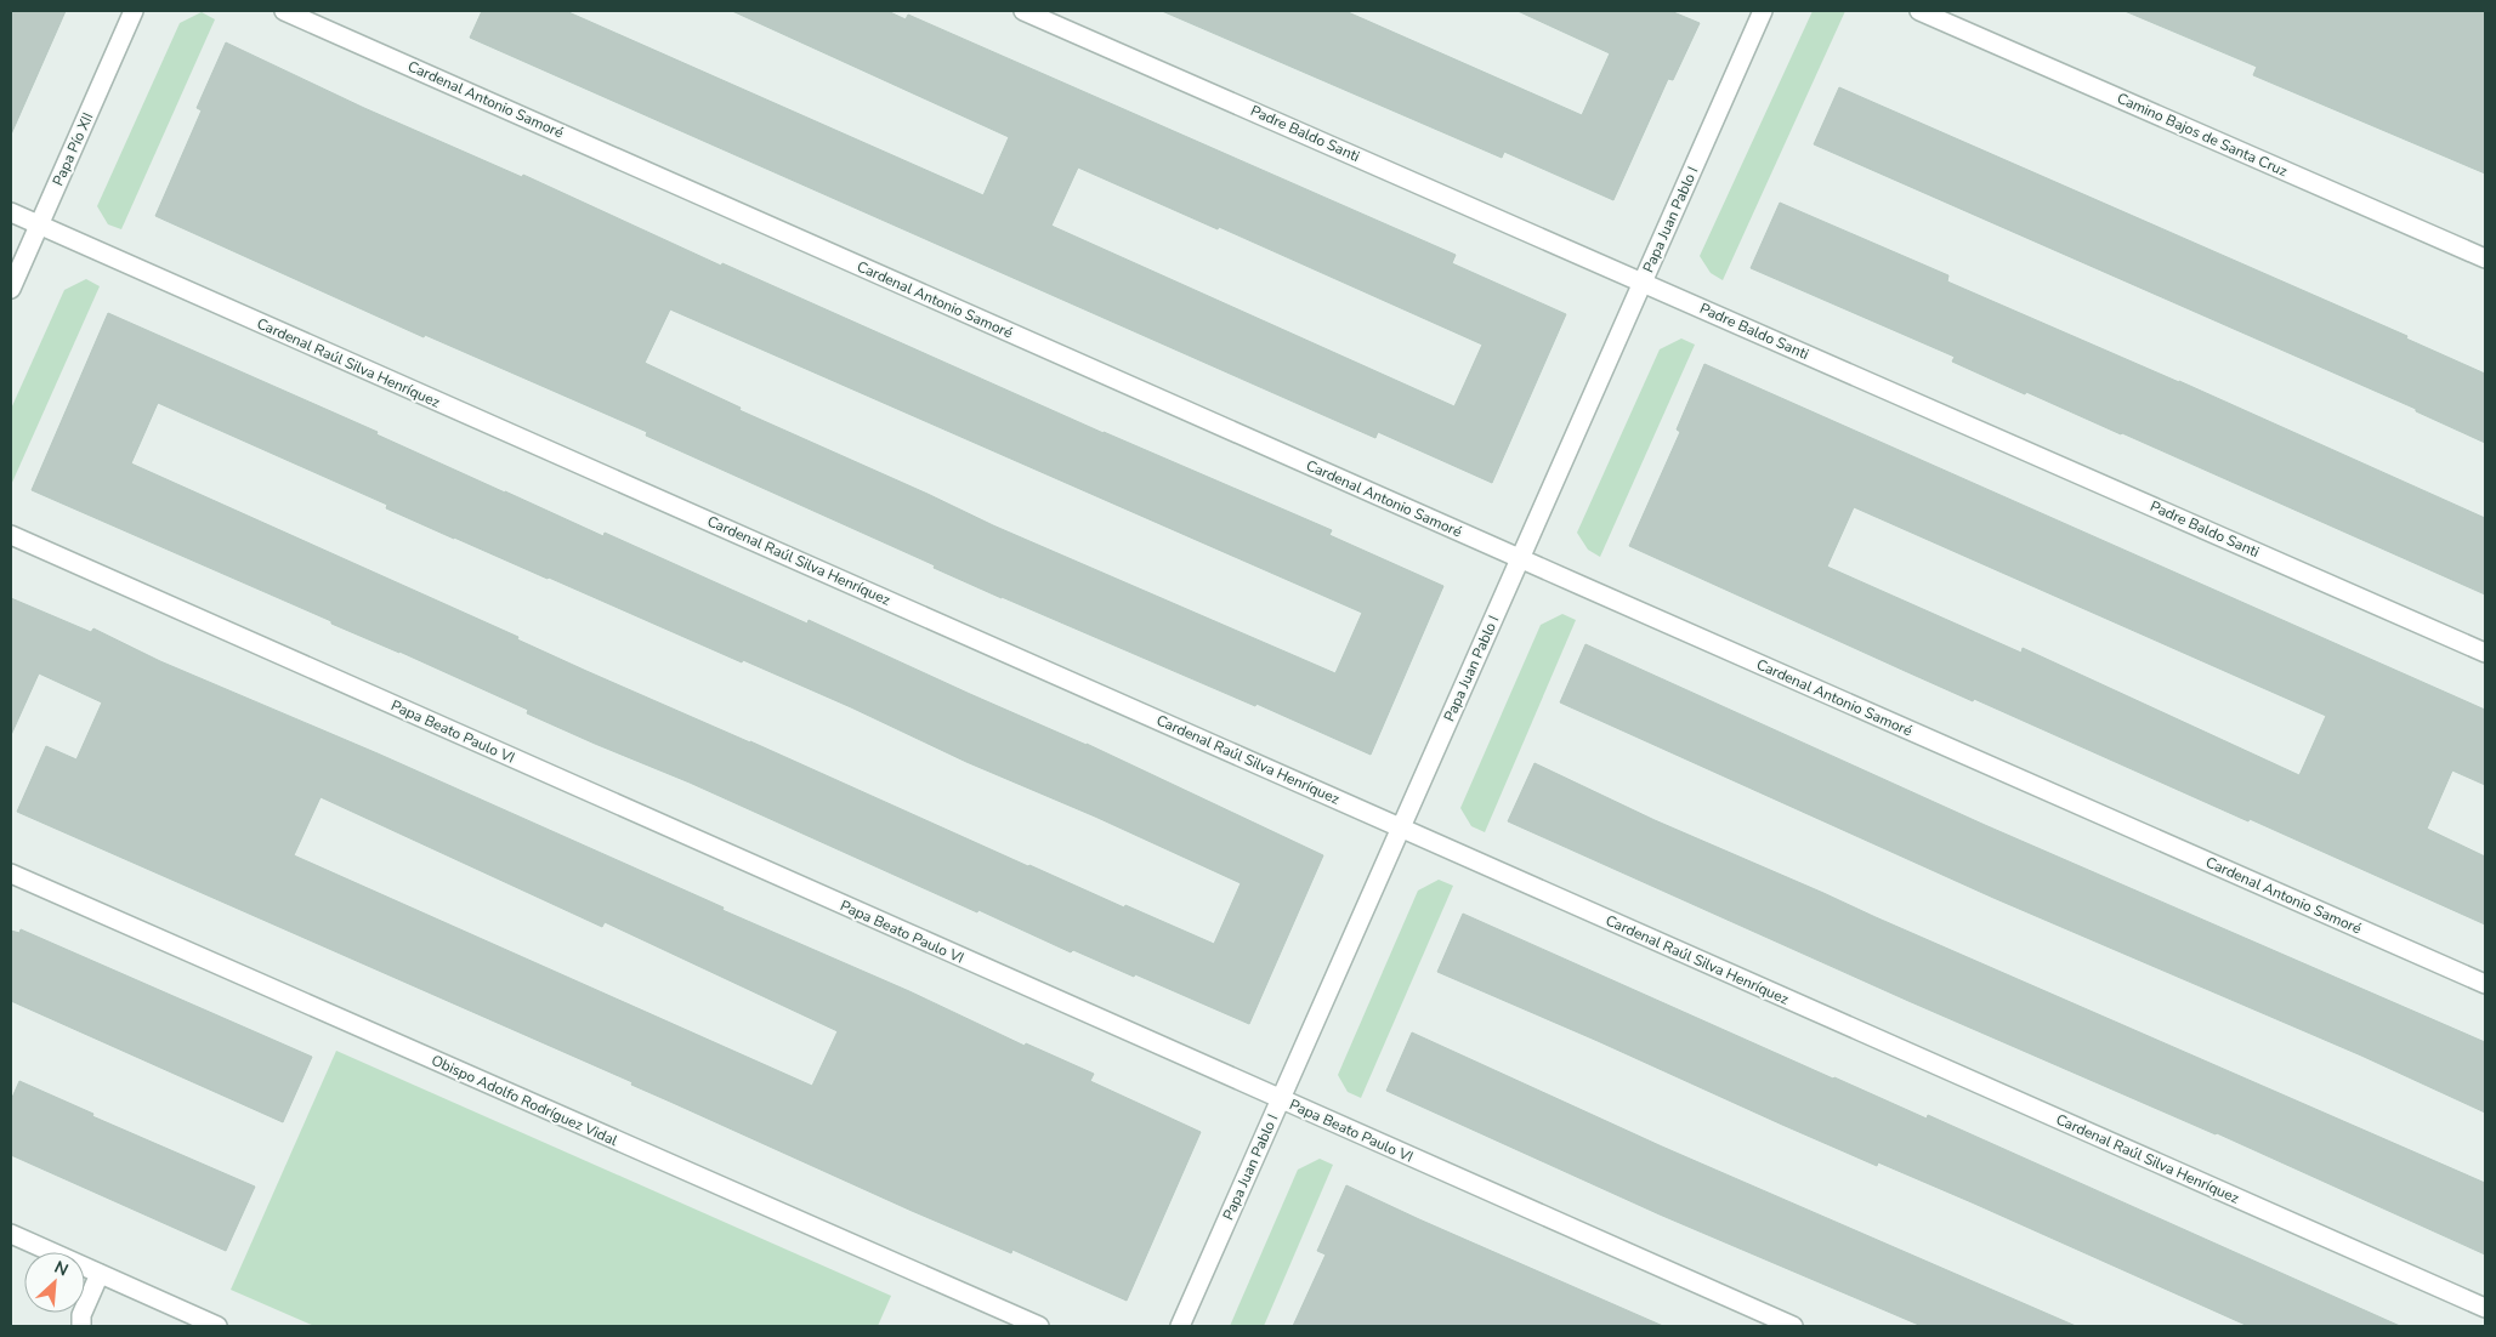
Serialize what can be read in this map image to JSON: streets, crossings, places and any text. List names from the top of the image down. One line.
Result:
{"streets":{"street":["Cardenal Antonio Samoré","Padre Baldo Santi","Camino Bajos de Santa Cruz","Papa Pío XII","Papa Juan Pablo I","Cardenal Raúl Silva Henríquez","Papa Beato Paulo VI","Obispo Adolfo Rodríguez Vidal"]},"crossings":[["Cardenal Antonio Samoré","Papa Juan Pablo I"],["Padre Baldo Santi","Papa Juan Pablo I"],["Papa Pío XII","Cardenal Raúl Silva Henríquez"],["Papa Juan Pablo I","Cardenal Raúl Silva Henríquez"],["Papa Juan Pablo I","Papa Beato Paulo VI"]],"north":"top right"}
